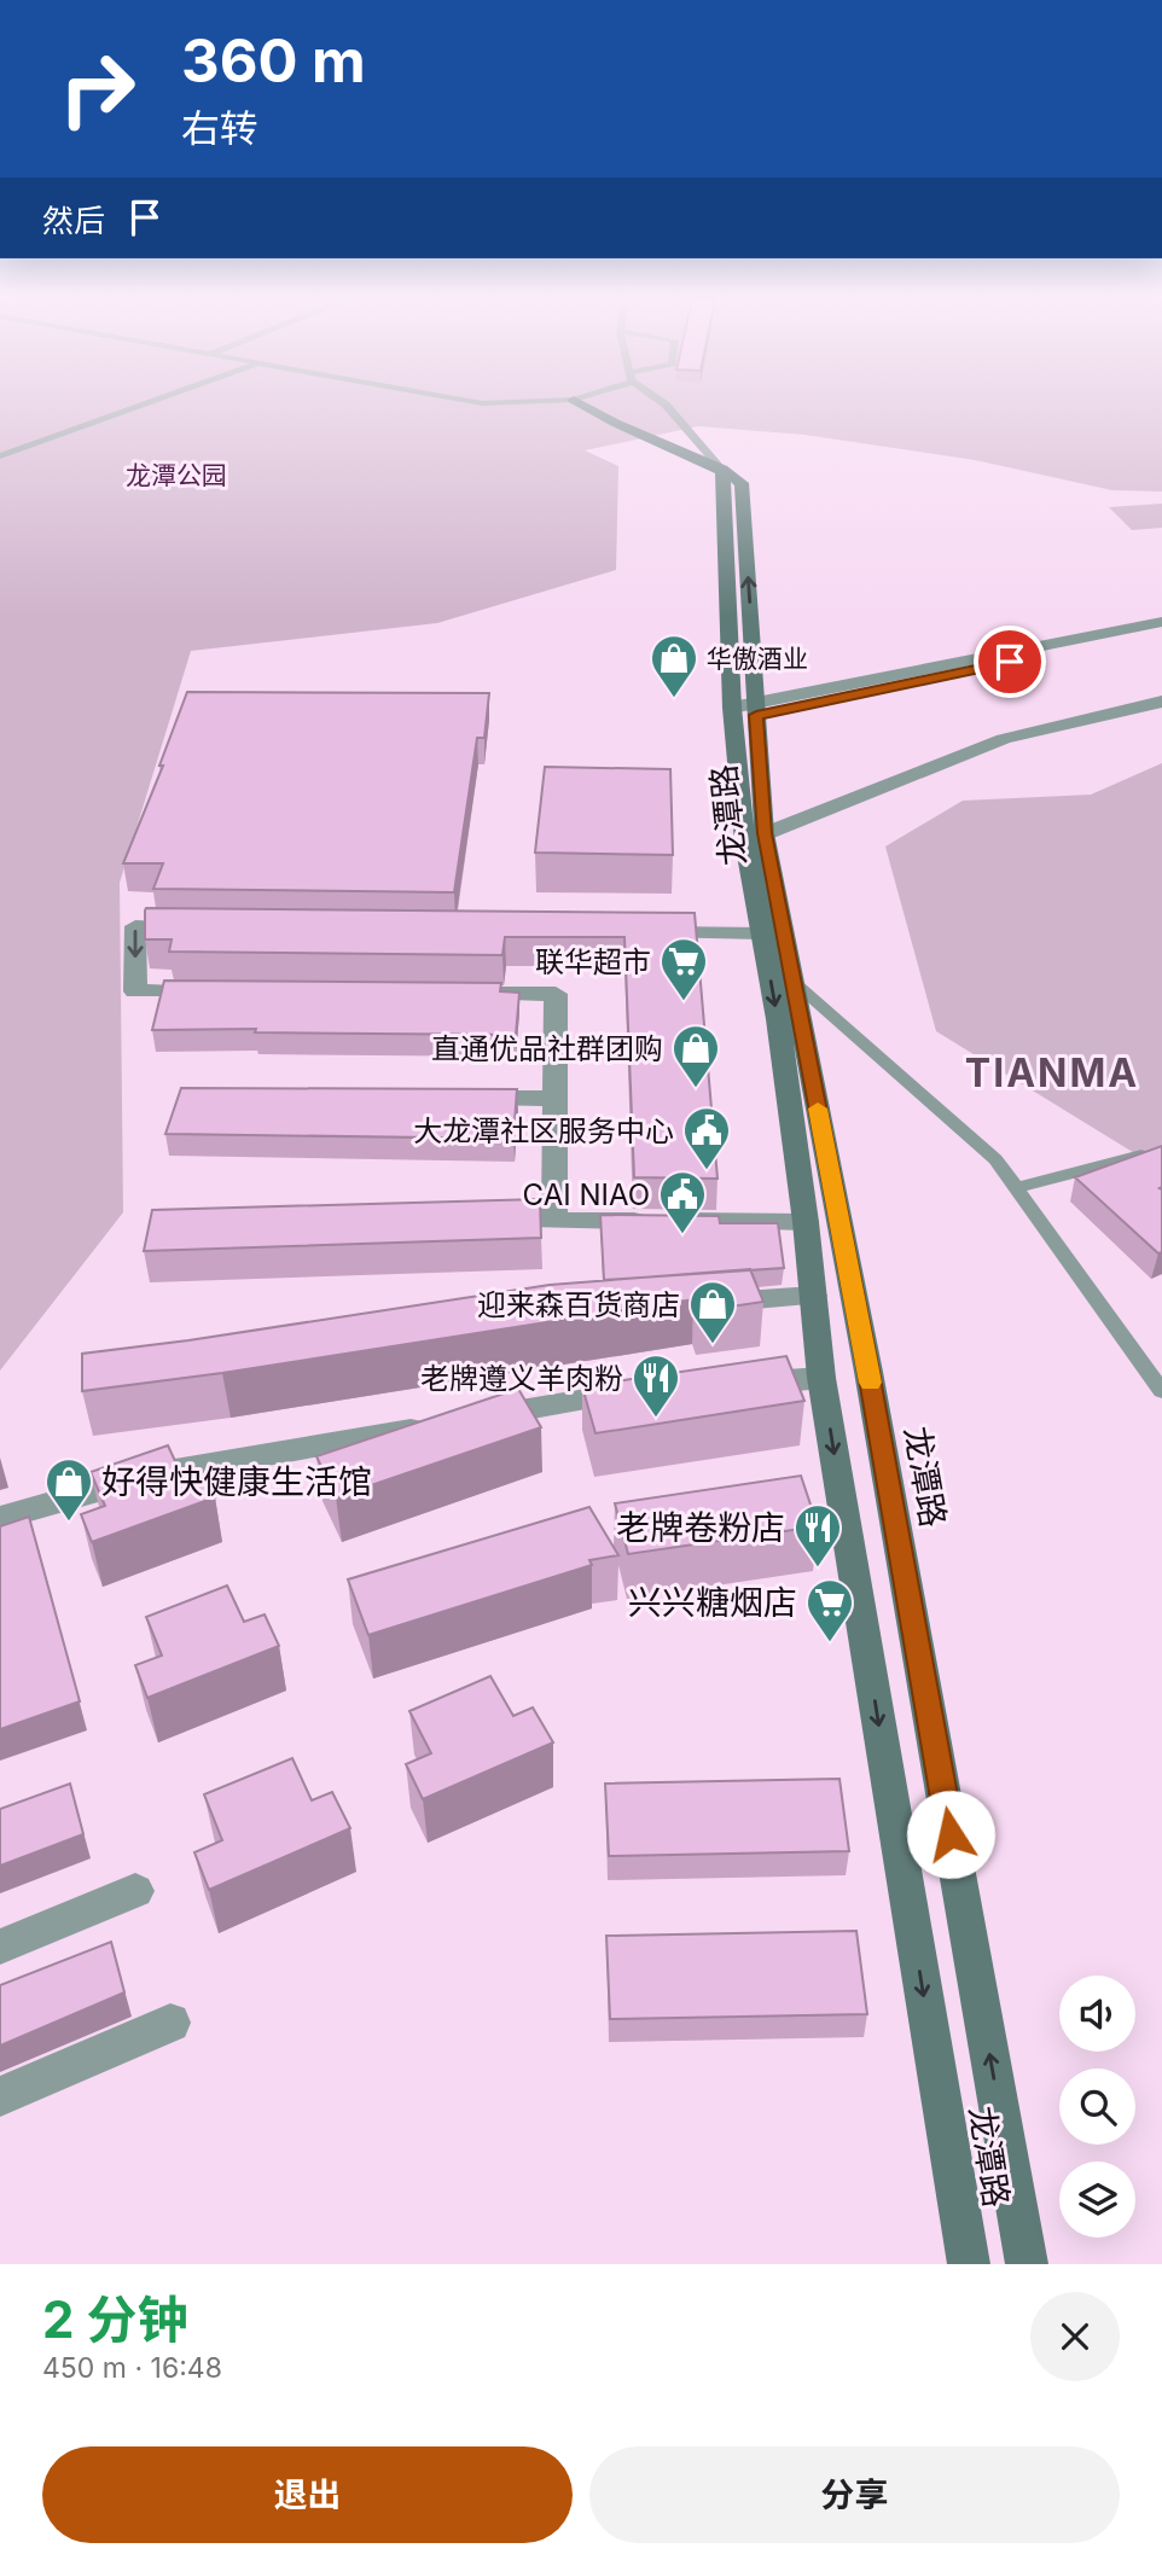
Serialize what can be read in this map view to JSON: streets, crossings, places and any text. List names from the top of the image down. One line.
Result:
{"streets":{"street":["龙潭路"]},"districts":["TIANMA"],"parks":["龙潭公园"],"places":{"shop":["华傲酒业","直通优品社群团购","迎来森百货商店","好得快健康生活馆"],"supermarket":["联华超市","兴兴糖烟店"],"public building":["大龙潭社区服务中心","CAI NIAO"],"restaurant":["老牌遵义羊肉粉","老牌卷粉店"]},"page":{"turn":["360 m","右转"],"then":"然后","heading":["2 分钟","450 m · 16:48"],"buttons":["退出","分享"]}}
